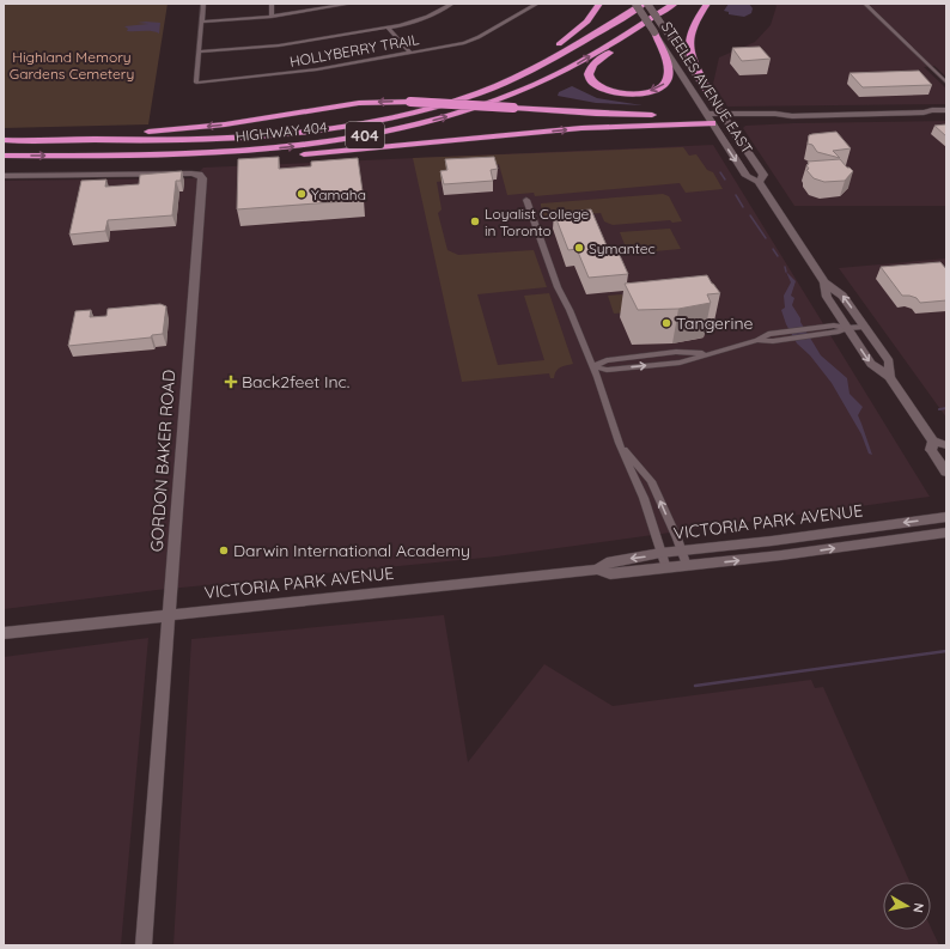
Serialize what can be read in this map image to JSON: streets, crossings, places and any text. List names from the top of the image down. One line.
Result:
{"streets":{"highway":["HIGHWAY 404","404"],"main road":["STEELES AVENUE EAST","GORDON BAKER ROAD","VICTORIA PARK AVENUE"],"street":["HOLLYBERRY TRAIL"]},"crossings":[["STEELES AVENUE EAST","HIGHWAY 404"],["GORDON BAKER ROAD","VICTORIA PARK AVENUE"]],"parks":["Highland Memory Gardens Cemetery"],"places":{"other":["Yamaha","Loyalist College in Toronto","Symantec","Tangerine","Darwin International Academy"],"health":["Back2feet Inc."]},"north":"right"}
